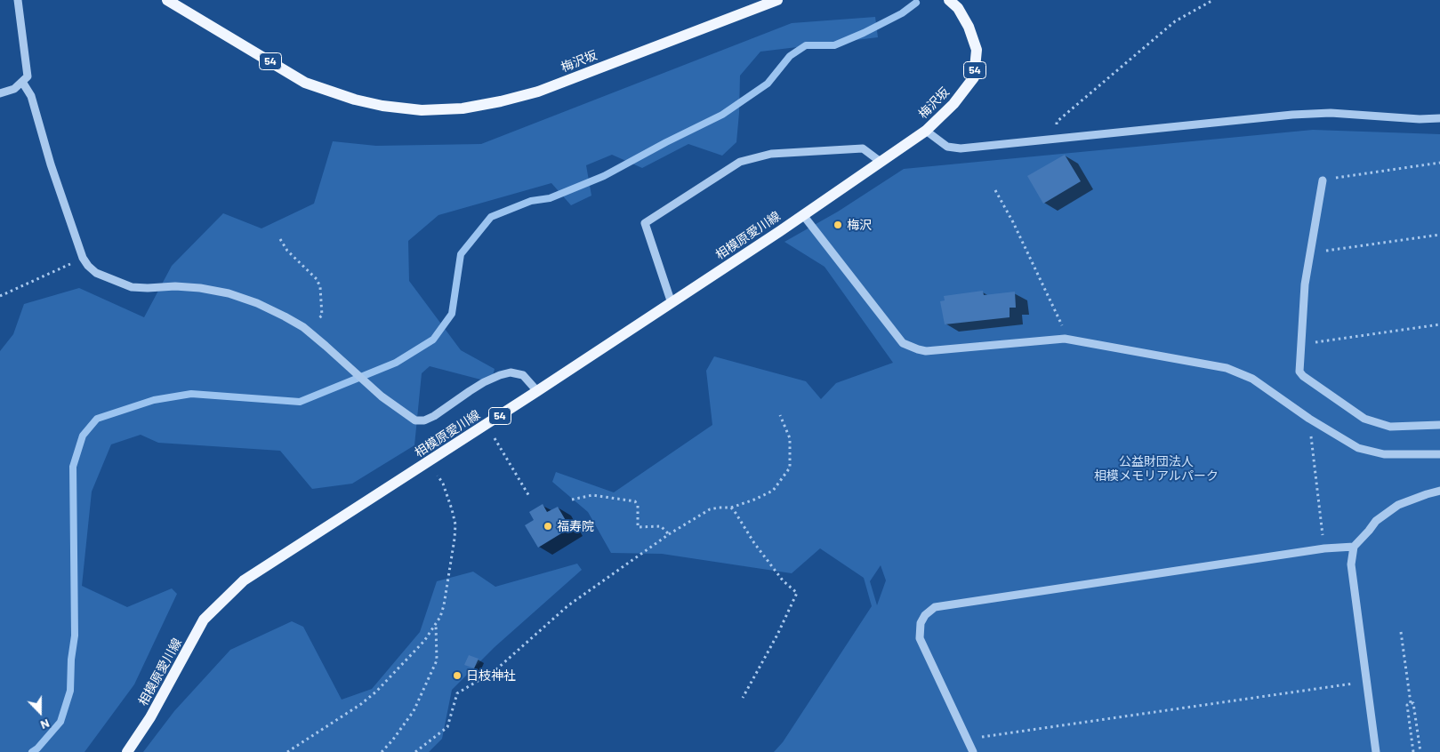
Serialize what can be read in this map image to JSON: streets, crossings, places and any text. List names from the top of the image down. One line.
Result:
{"streets":{"main road":["54","梅沢坂","相模原愛川線"]},"crossings":[["梅沢坂","相模原愛川線"]],"parks":["公益財団法人 相模メモリアルパーク"],"places":["梅沢","福寿院","日枝神社"],"north":"bottom"}
